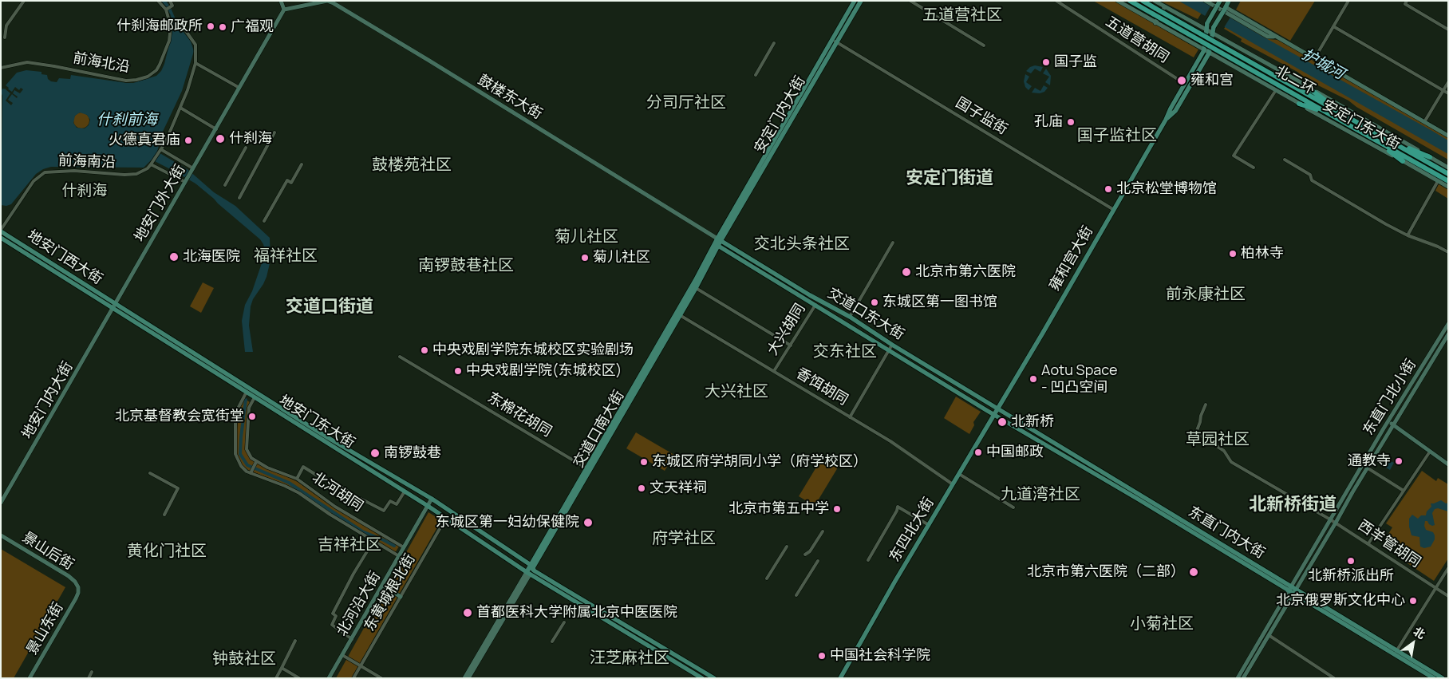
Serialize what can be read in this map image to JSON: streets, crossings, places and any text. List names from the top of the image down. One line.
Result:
{"streets":{"highway":["北二环"],"main road":["鼓楼东大街","安定门内大街","安定门东大街","地安门外大街","地安门西大街","雍和宫大街","交道口东大街","东直门北小街","地安门内大街","地安门东大街","交道口南大街","东四北大街","东直门内大街","景山后街","北河沿大街","景山东街"],"street":["五道营胡同","前海北沿","国子监街","前海南沿","大兴胡同","香饵胡同","东棉花胡同","北河胡同","西羊管胡同","东黄城根北街"]},"crossings":[["五道营胡同","雍和宫大街"],["鼓楼东大街","安定门内大街"],["鼓楼东大街","地安门外大街"],["鼓楼东大街","交道口东大街"],["鼓楼东大街","交道口南大街"],["安定门内大街","国子监街"],["安定门内大街","交道口东大街"],["安定门内大街","交道口南大街"],["国子监街","雍和宫大街"],["安定门东大街","雍和宫大街"],["前海南沿","地安门西大街"],["地安门外大街","地安门西大街"],["地安门外大街","地安门内大街"],["地安门外大街","地安门东大街"],["地安门西大街","地安门内大街"],["地安门西大街","地安门东大街"],["雍和宫大街","交道口东大街"],["雍和宫大街","东四北大街"],["雍和宫大街","东直门内大街"],["交道口东大街","大兴胡同"],["交道口东大街","交道口南大街"],["交道口东大街","东四北大街"],["交道口东大街","东直门内大街"],["大兴胡同","香饵胡同"],["香饵胡同","交道口南大街"],["香饵胡同","东四北大街"],["东直门北小街","东直门内大街"],["东直门北小街","西羊管胡同"],["地安门内大街","地安门东大街"],["东棉花胡同","交道口南大街"],["地安门东大街","交道口南大街"],["地安门东大街","东黄城根北街"],["地安门东大街","北河沿大街"],["北河胡同","北河沿大街"],["东四北大街","东直门内大街"],["景山后街","景山东街"]],"districts":["五道营社区","分司厅社区","国子监社区","鼓楼苑社区","安定门街道","什刹海","菊儿社区","交北头条社区","福祥社区","南锣鼓巷社区","前永康社区","交道口街道","交东社区","大兴社区","草园社区","九道湾社区","北新桥街道","府学社区","吉祥社区","黄化门社区","小菊社区","汪芝麻社区","钟鼓社区"],"water":["护城河","什刹前海"],"places":["什刹海邮政所","广福观","国子监","雍和宫","孔庙","什刹海","火德真君庙","北京松堂博物馆","柏林寺","北海医院","菊儿社区","北京市第六医院","东城区第一图书馆","中央戏剧学院东城校区实验剧场","中央戏剧学院(东城校区)","Aotu Space - 凹凸空间","北京基督教会宽街堂","北新桥","中国邮政","南锣鼓巷","通教寺","东城区府学胡同小学（府学校区）","文天祥祠","北京市第五中学","东城区第一妇幼保健院","北新桥派出所","北京市第六医院（二部）","北京俄罗斯文化中心","首都医科大学附属北京中医医院","中国社会科学院"],"north":"top right"}
